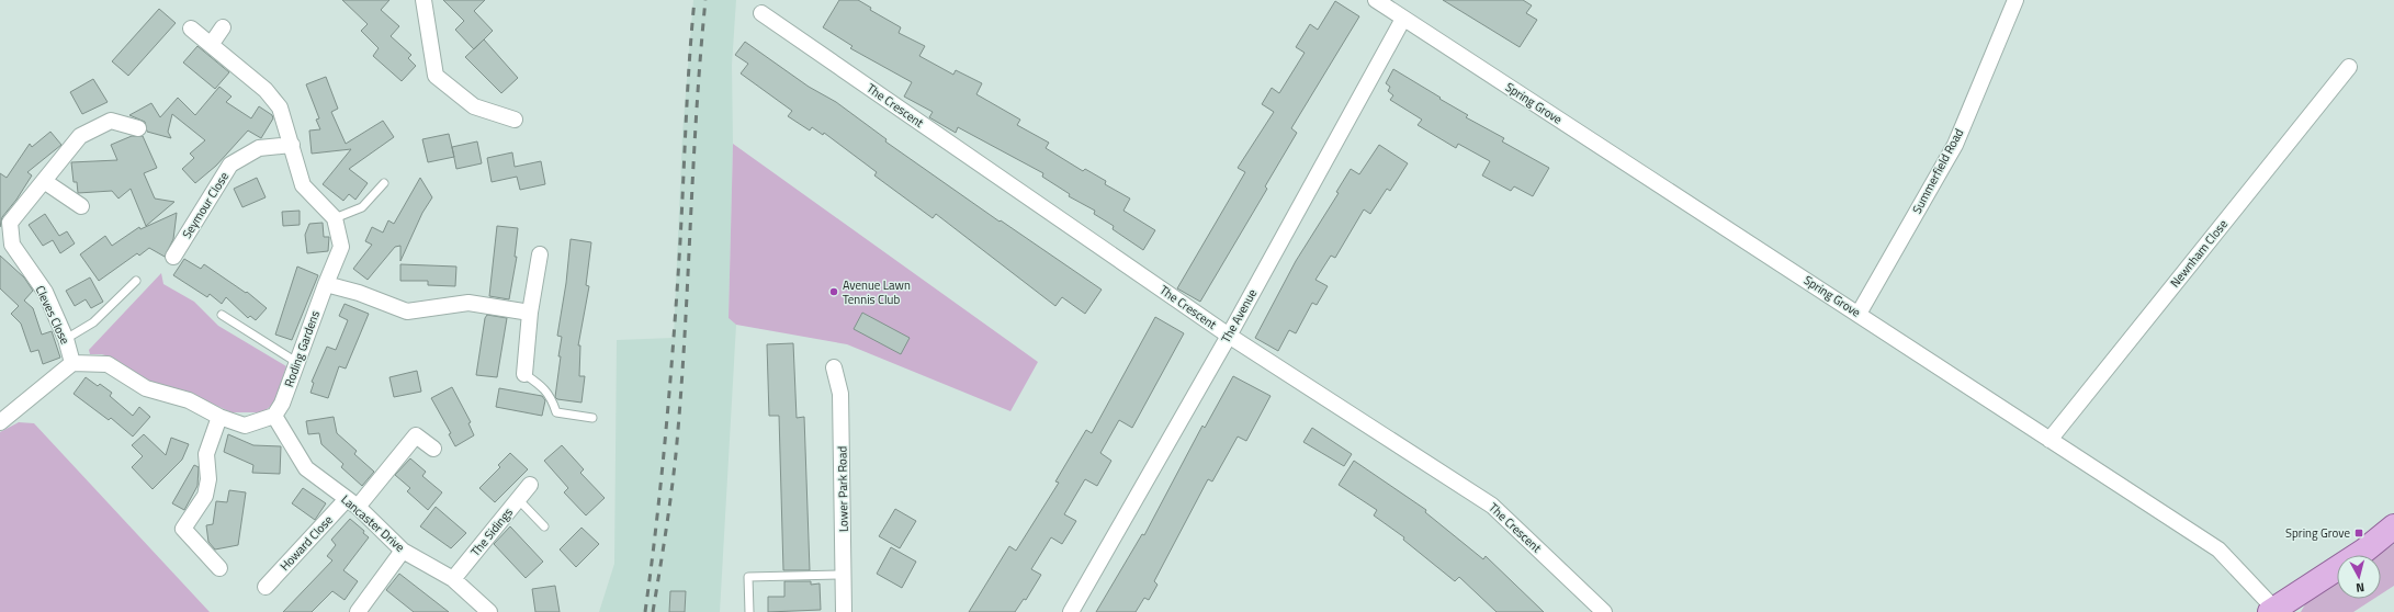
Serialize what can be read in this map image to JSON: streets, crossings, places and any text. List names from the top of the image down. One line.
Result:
{"streets":{"street":["Spring Grove","The Crescent","Summerfield Road","Seymour Close","Newnham Close","Cleves Close","The Avenue","Roding Gardens","Lower Park Road","Lancaster Drive","The Sidings","Howard Close"]},"crossings":[["Spring Grove","Summerfield Road"],["Spring Grove","Newnham Close"],["Spring Grove","The Avenue"],["The Crescent","The Avenue"],["Seymour Close","Roding Gardens"],["Roding Gardens","Lancaster Drive"],["Lancaster Drive","The Sidings"],["Lancaster Drive","Howard Close"]],"places":{"other":["Avenue Lawn Tennis Club"],"transit":["Spring Grove"]},"north":"bottom"}
